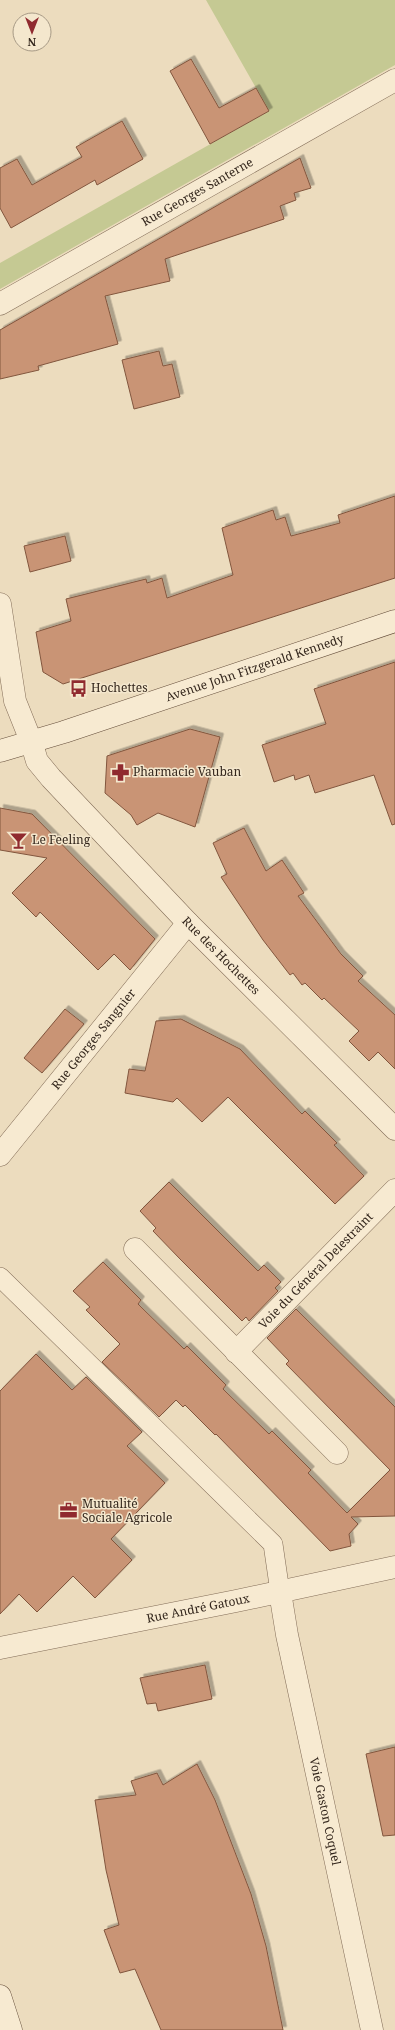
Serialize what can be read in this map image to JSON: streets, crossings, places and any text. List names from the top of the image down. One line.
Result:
{"streets":{"street":["Rue Georges Santerne","Avenue John Fitzgerald Kennedy","Rue des Hochettes","Rue Georges Sangnier","Voie du Général Delestraint","Rue André Gatoux","Voie Gaston Coquel"]},"crossings":[["Avenue John Fitzgerald Kennedy","Rue des Hochettes"],["Rue des Hochettes","Rue Georges Sangnier"],["Rue André Gatoux","Voie Gaston Coquel"]],"places":{"bus stop":["Hochettes"],"pharmacy":["Pharmacie Vauban"],"bar":["Le Feeling"],"office":["Mutualité Sociale Agricole"]},"north":"bottom"}
